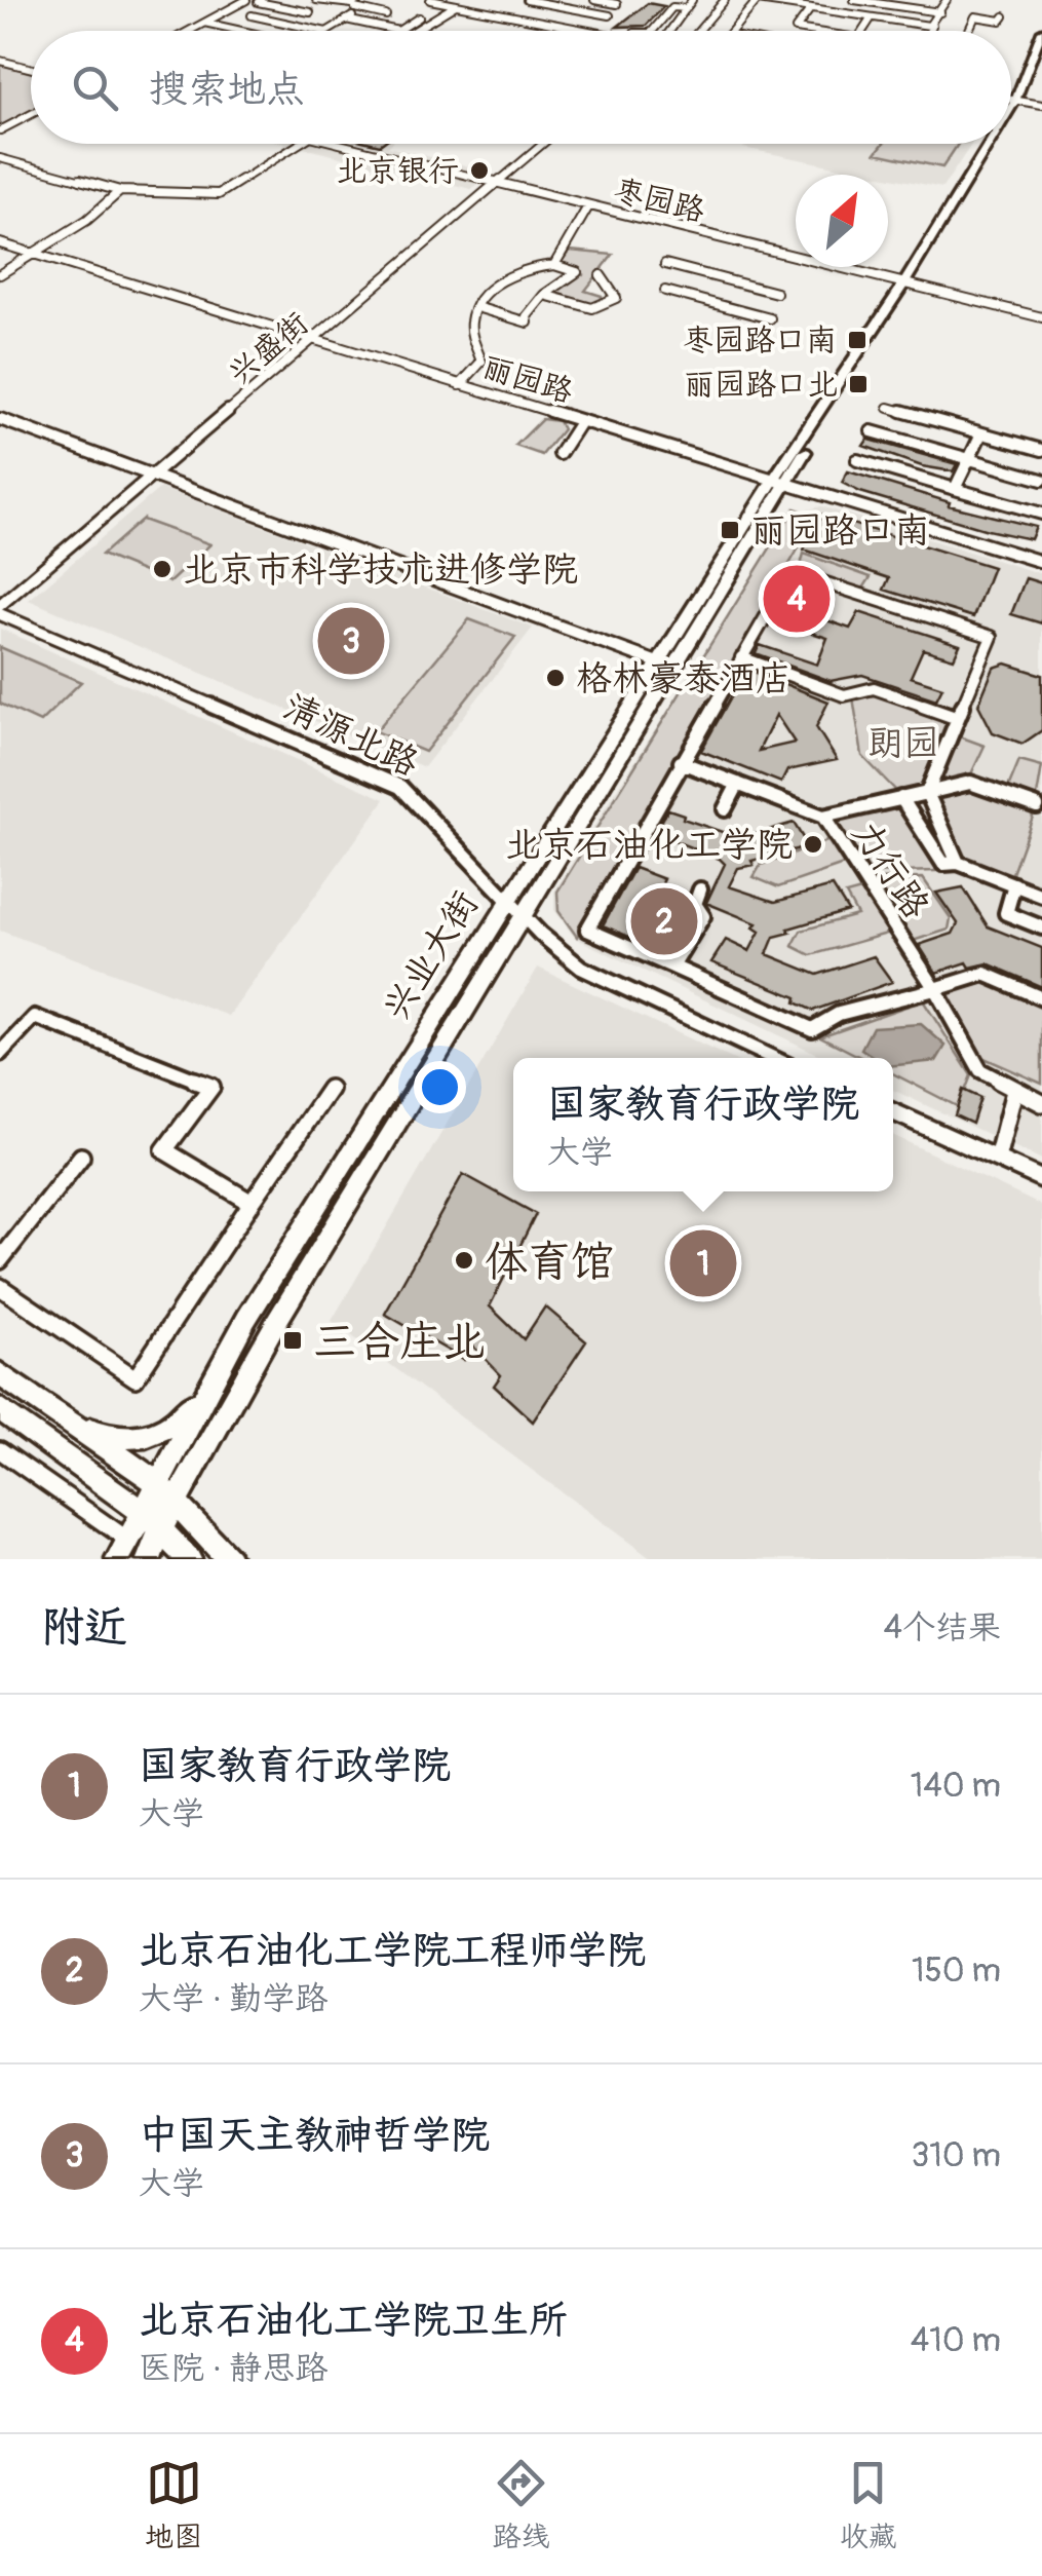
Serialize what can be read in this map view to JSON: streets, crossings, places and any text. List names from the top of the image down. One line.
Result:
{"streets":{"main road":["兴业大街"],"street":["枣园路","兴盛街","丽园路","清源北路","力行路"]},"crossings":[["枣园路","兴盛街"],["枣园路","兴业大街"],["兴盛街","丽园路"],["丽园路","兴业大街"],["清源北路","兴业大街"]],"parks":["朗园"],"places":{"other":["北京银行","北京市科学技术进修学院","格林豪泰酒店","北京石油化工学院","体育馆"],"transit":["枣园路口南","丽园路口北","丽园路口南","三合庄北"]},"north":"top right","page":{"search":"搜索地点","pins":["4","3","2","1"],"popup":["国家教育行政学院","大学"],"heading":["附近","4个结果"],"list":[{"mark":"1","name":"国家教育行政学院","note":"大学","value":"140 m"},{"mark":"2","name":"北京石油化工学院工程师学院","note":"大学 · 勤学路","value":"150 m"},{"mark":"3","name":"中国天主教神哲学院","note":"大学","value":"310 m"},{"mark":"4","name":"北京石油化工学院卫生所","note":"医院 · 静思路","value":"410 m"}],"nav":["地图","路线","收藏"]}}
